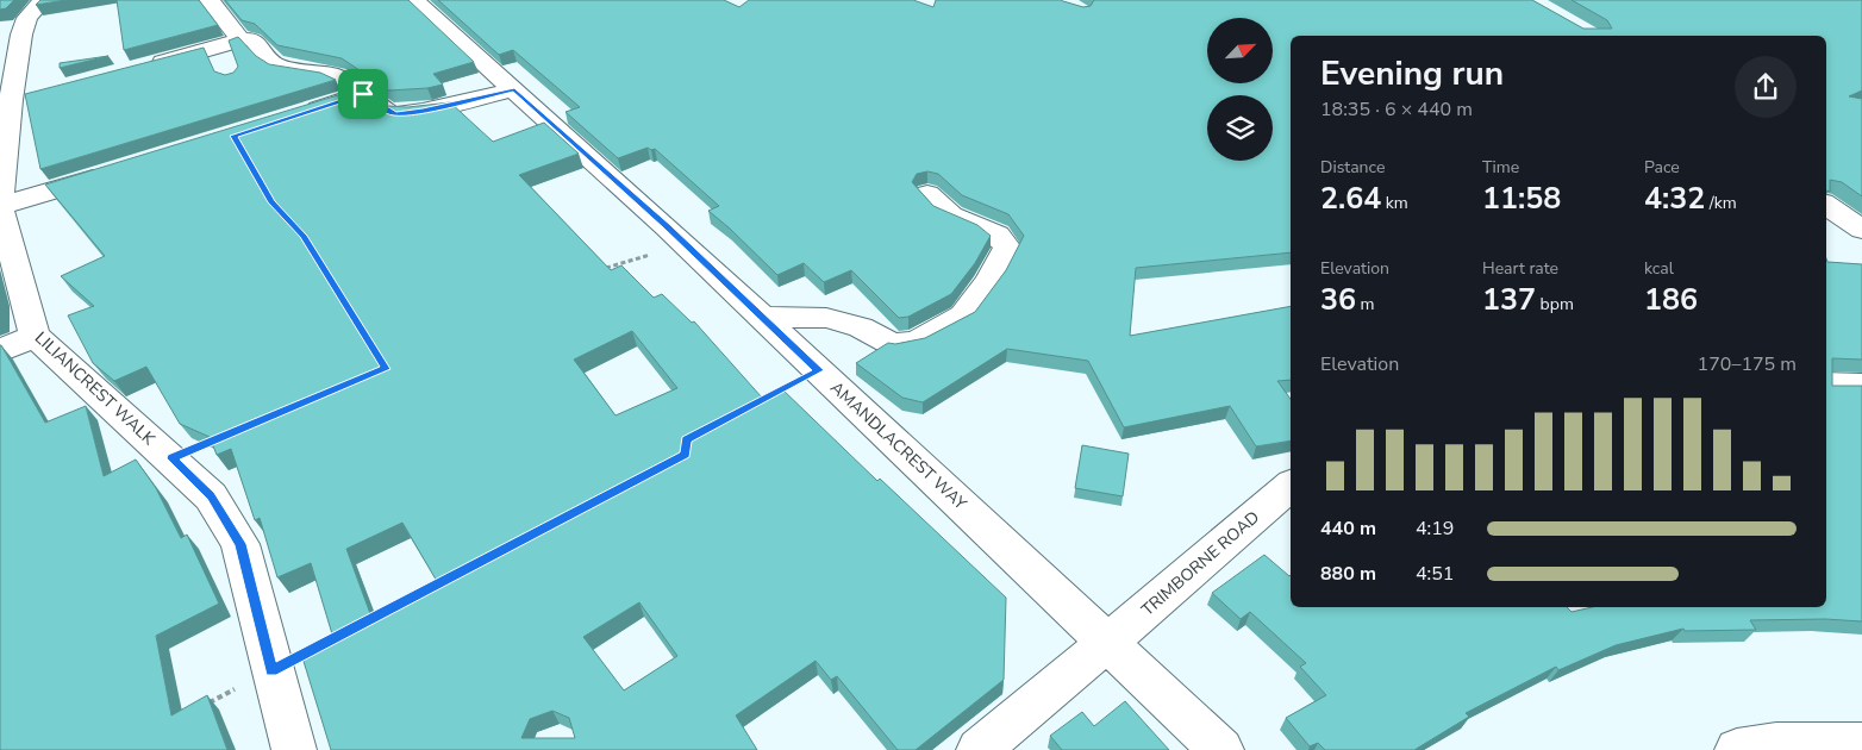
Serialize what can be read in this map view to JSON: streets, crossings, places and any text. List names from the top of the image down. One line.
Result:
{"streets":{"street":["LILIANCREST WALK","AMANDLACREST WAY","TRIMBORNE ROAD"]},"crossings":[["AMANDLACREST WAY","TRIMBORNE ROAD"]],"north":"top right","page":{"heading":["Evening run","18:35 · 6 × 440 m"],"stats":[["Distance","2.64 km"],["Time","11:58"],["Pace","4:32 /km"],["Elevation","36 m"],["Heart rate","137 bpm"],["kcal","186"]],"chart":["Elevation","170–175 m"],"list":[{"name":"440 m","note":"4:19"},{"name":"880 m","note":"4:51"}]}}
